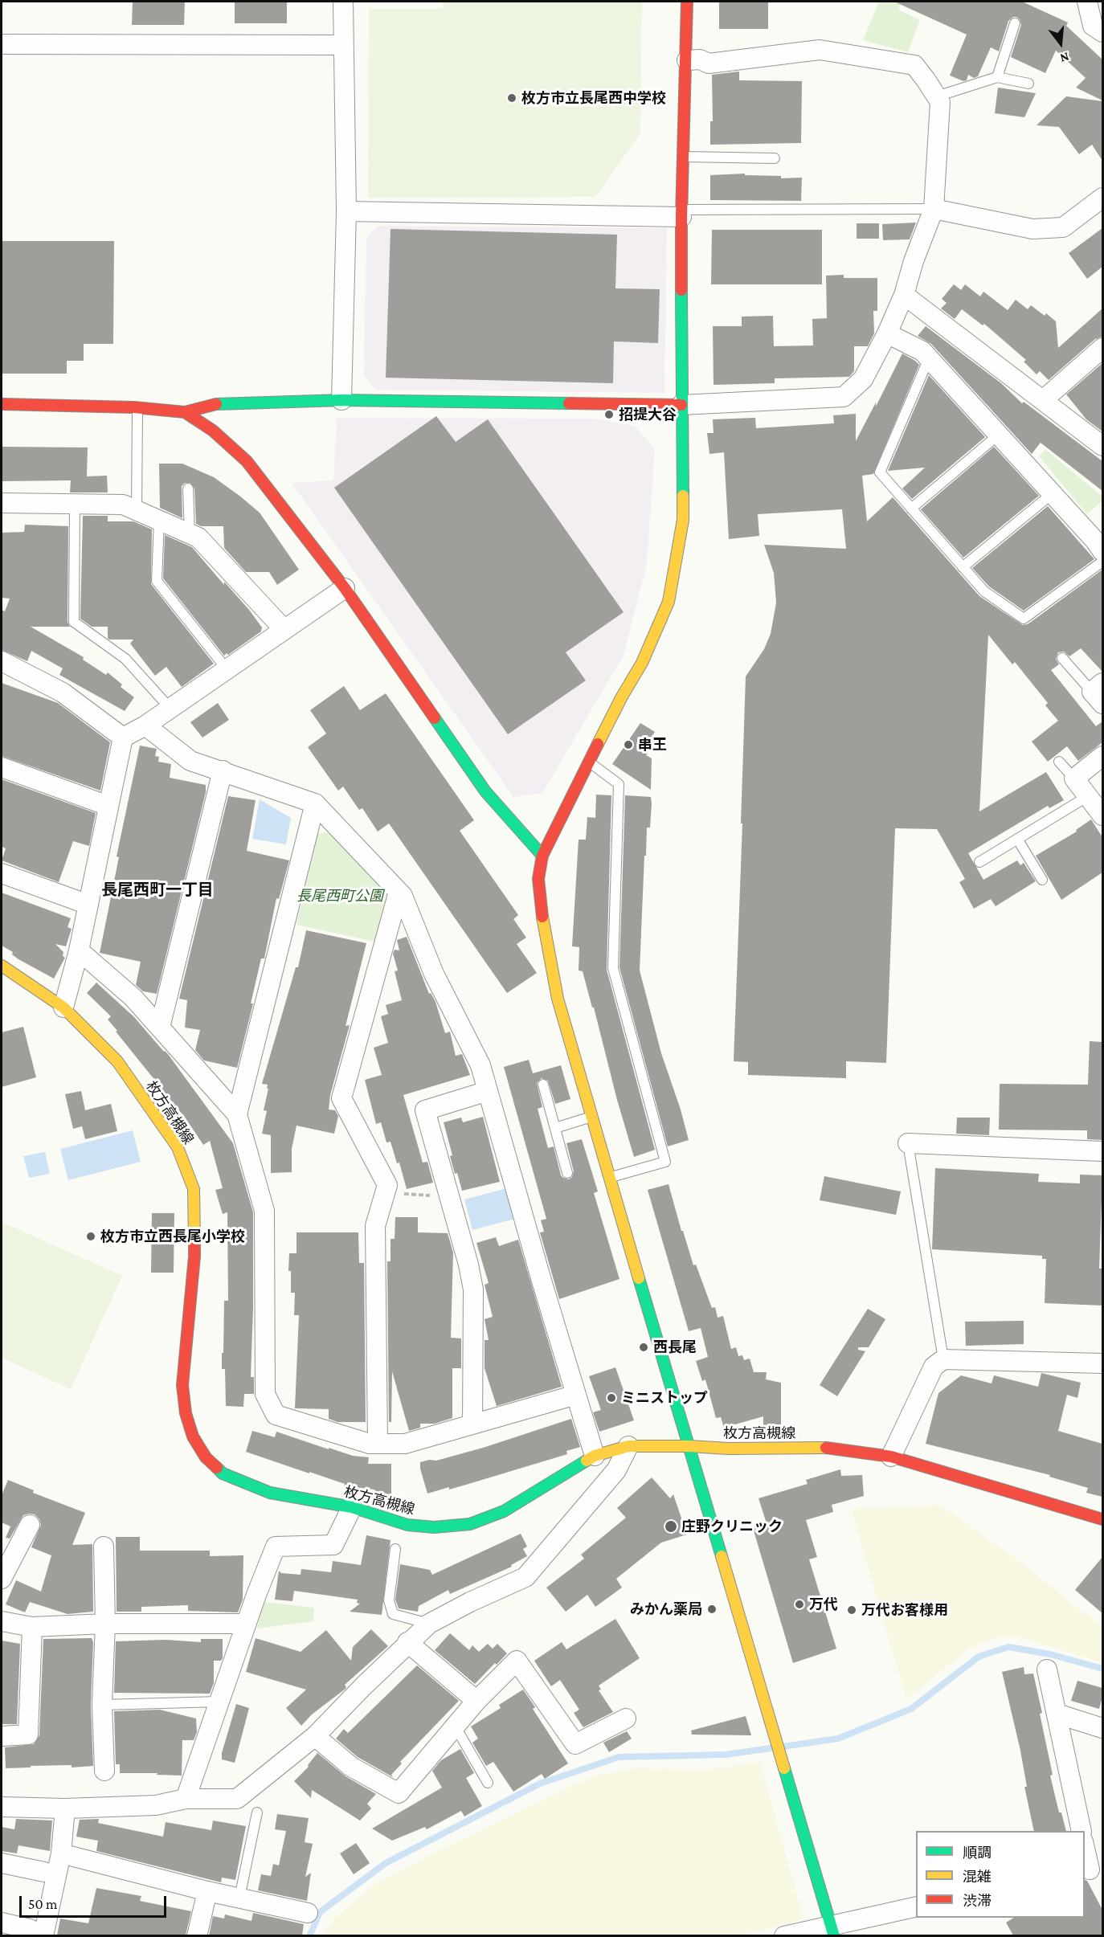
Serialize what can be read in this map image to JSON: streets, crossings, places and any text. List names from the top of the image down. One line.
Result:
{"streets":{"street":["枚方高槻線"]},"districts":["長尾西町一丁目"],"parks":["長尾西町公園"],"places":["枚方市立長尾西中学校","招提大谷","串王","枚方市立西長尾小学校","西長尾","ミニストップ","庄野クリニック","万代","みかん薬局","万代お客様用"],"legend":["順調","混雑","渋滞"],"scale_bar":"50 m","north":"bottom"}
